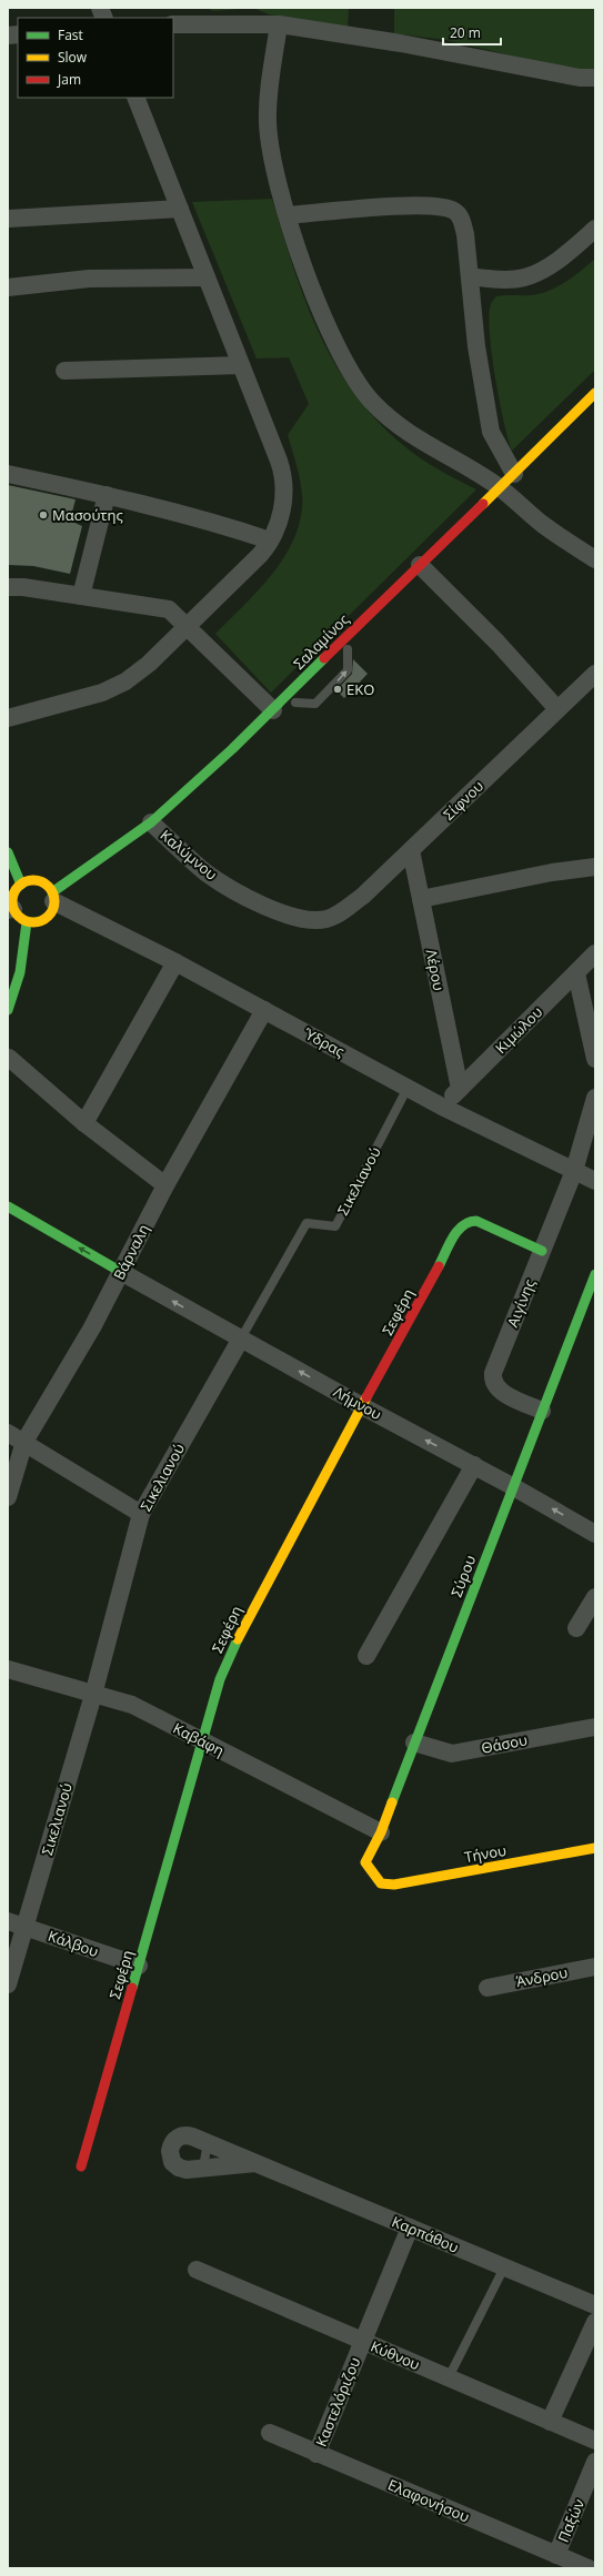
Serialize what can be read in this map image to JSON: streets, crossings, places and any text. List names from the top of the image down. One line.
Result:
{"streets":{"street":["Σαλαμίνος","Σίφνου","Καλύμνου","Λέρου","Κιμώλου","Ύδρας","Σικελιανού","Βάρναλη","Αιγίνης","Σεφέρη","Λήμνου","Σύρου","Καβάφη","Θάσου","Τήνου","Κάλβου","Άνδρου","Καρπάθου","Κύθνου","Καστελόριζου","Ελαφονήσου","Παξών"]},"crossings":[["Σαλαμίνος","Καλύμνου"],["Σαλαμίνος","Ύδρας"],["Σίφνου","Καλύμνου"],["Σίφνου","Λέρου"],["Λέρου","Κιμώλου"],["Κιμώλου","Ύδρας"],["Ύδρας","Σικελιανού"],["Ύδρας","Βάρναλη"],["Ύδρας","Αιγίνης"],["Σικελιανού","Λήμνου"],["Σικελιανού","Καβάφη"],["Σικελιανού","Κάλβου"],["Βάρναλη","Λήμνου"],["Αιγίνης","Σεφέρη"],["Αιγίνης","Σύρου"],["Σεφέρη","Λήμνου"],["Σεφέρη","Καβάφη"],["Σεφέρη","Κάλβου"],["Λήμνου","Σύρου"],["Σύρου","Καβάφη"],["Σύρου","Θάσου"],["Σύρου","Τήνου"],["Καρπάθου","Καστελόριζου"],["Κύθνου","Καστελόριζου"],["Καστελόριζου","Ελαφονήσου"],["Ελαφονήσου","Παξών"]],"one_way":["Λήμνου"],"places":["Μασούτης","EKO"],"legend":["Fast","Slow","Jam"],"scale_bar":"20 m"}
